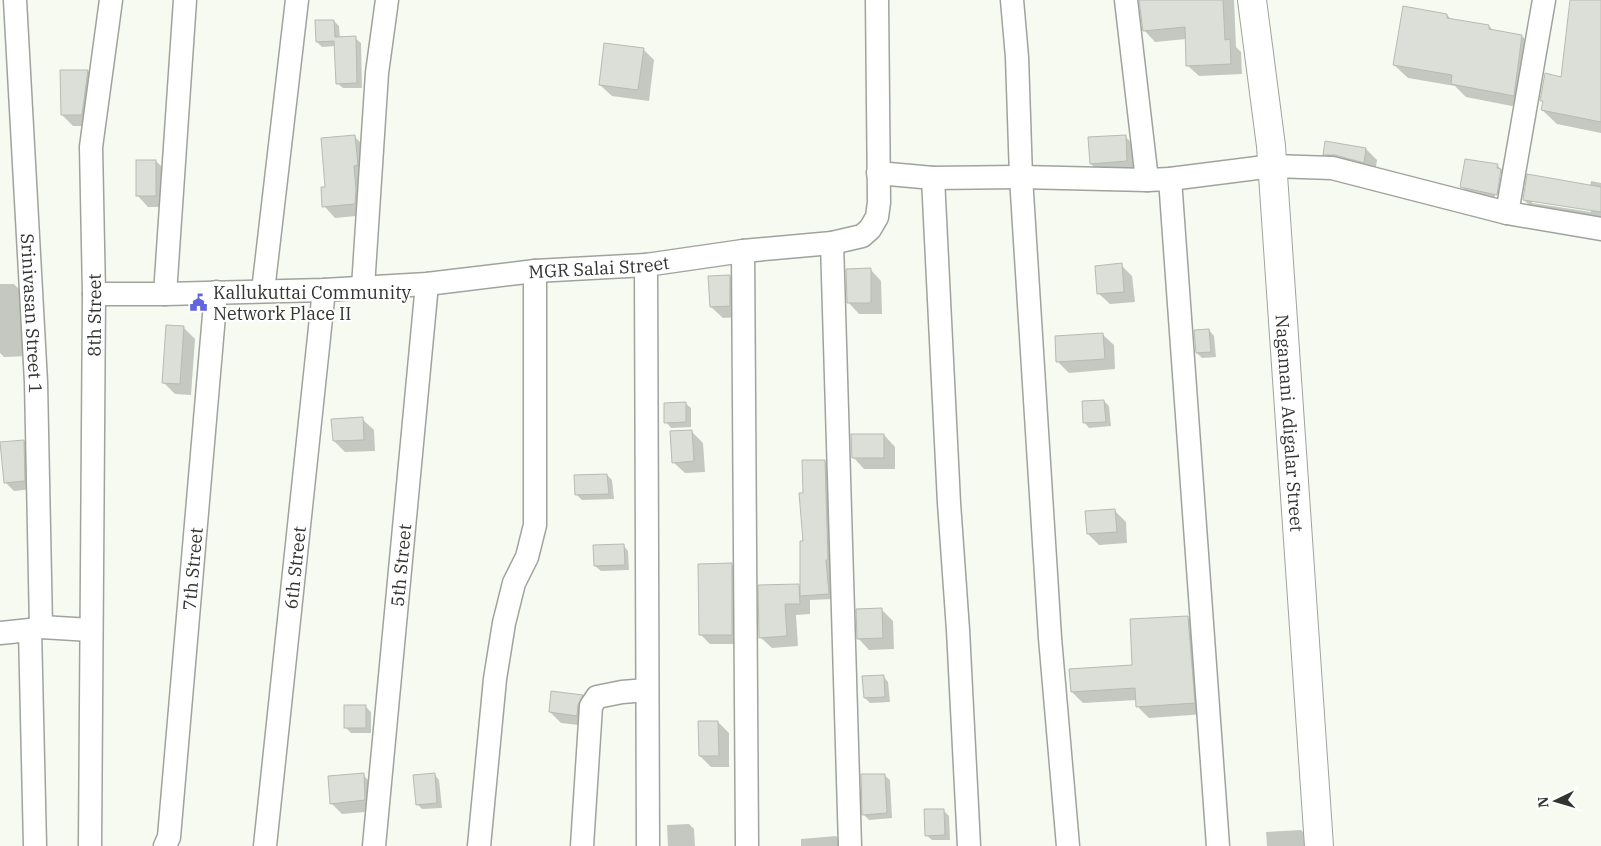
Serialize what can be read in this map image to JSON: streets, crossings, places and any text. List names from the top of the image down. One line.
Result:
{"streets":{"street":["MGR Salai Street","Srinivasan Street 1","8th Street","Nagamani Adigalar Street","5th Street","6th Street","7th Street"]},"crossings":[["MGR Salai Street","8th Street"],["MGR Salai Street","5th Street"],["MGR Salai Street","6th Street"],["MGR Salai Street","7th Street"]],"places":{"public building":["Kallukuttai Community Network Place II"]},"north":"left"}
